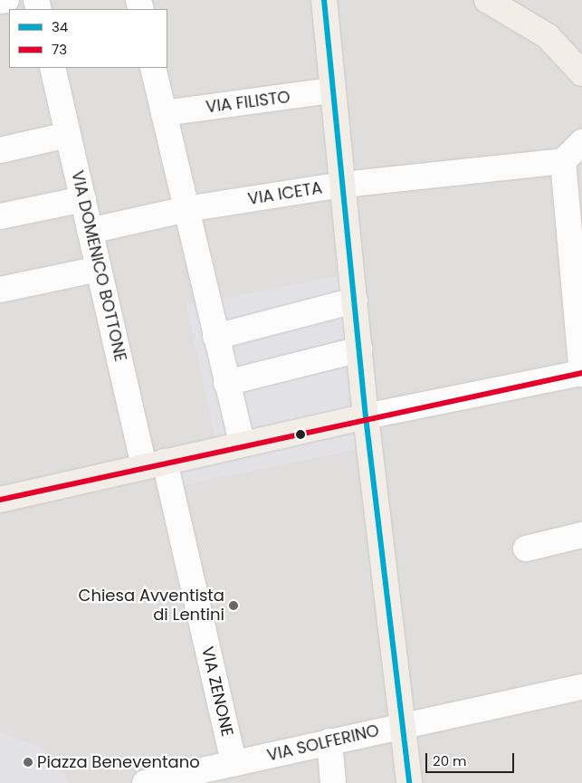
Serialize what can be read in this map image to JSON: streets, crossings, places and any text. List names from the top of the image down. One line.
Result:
{"streets":{"street":["VIA FILISTO","VIA ICETA","VIA DOMENICO BOTTONE","VIA ZENONE","VIA SOLFERINO"]},"crossings":[["VIA ICETA","VIA DOMENICO BOTTONE"],["VIA DOMENICO BOTTONE","VIA ZENONE"],["VIA ZENONE","VIA SOLFERINO"]],"places":["Chiesa Avventista di Lentini","Piazza Beneventano"],"lines":["transit line 34","transit line 73"],"legend":["34","73"],"scale_bar":"20 m"}
